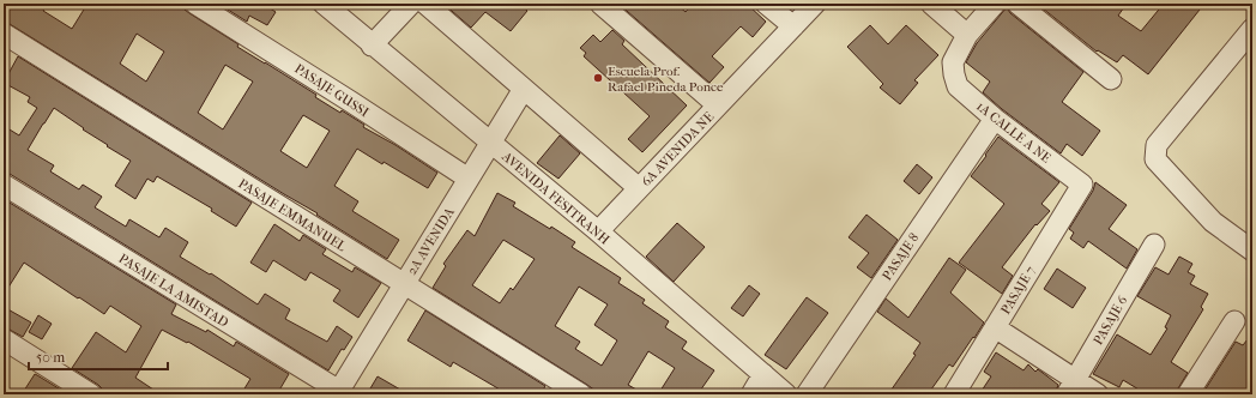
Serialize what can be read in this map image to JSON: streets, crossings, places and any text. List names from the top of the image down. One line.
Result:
{"streets":{"street":["PASAJE GUSSI","1A CALLE A NE","6A AVENIDA NE","AVENIDA FESITRANH","PASAJE EMMANUEL","2A AVENIDA","PASAJE 8","PASAJE LA AMISTAD","PASAJE 7","PASAJE 6"]},"crossings":[["PASAJE GUSSI","2A AVENIDA"],["1A CALLE A NE","PASAJE 8"],["1A CALLE A NE","PASAJE 7"],["6A AVENIDA NE","AVENIDA FESITRANH"],["AVENIDA FESITRANH","2A AVENIDA"],["PASAJE EMMANUEL","2A AVENIDA"],["2A AVENIDA","PASAJE LA AMISTAD"]],"places":["Escuela Prof. Rafael Pineda Ponce"],"scale_bar":"50 m"}
